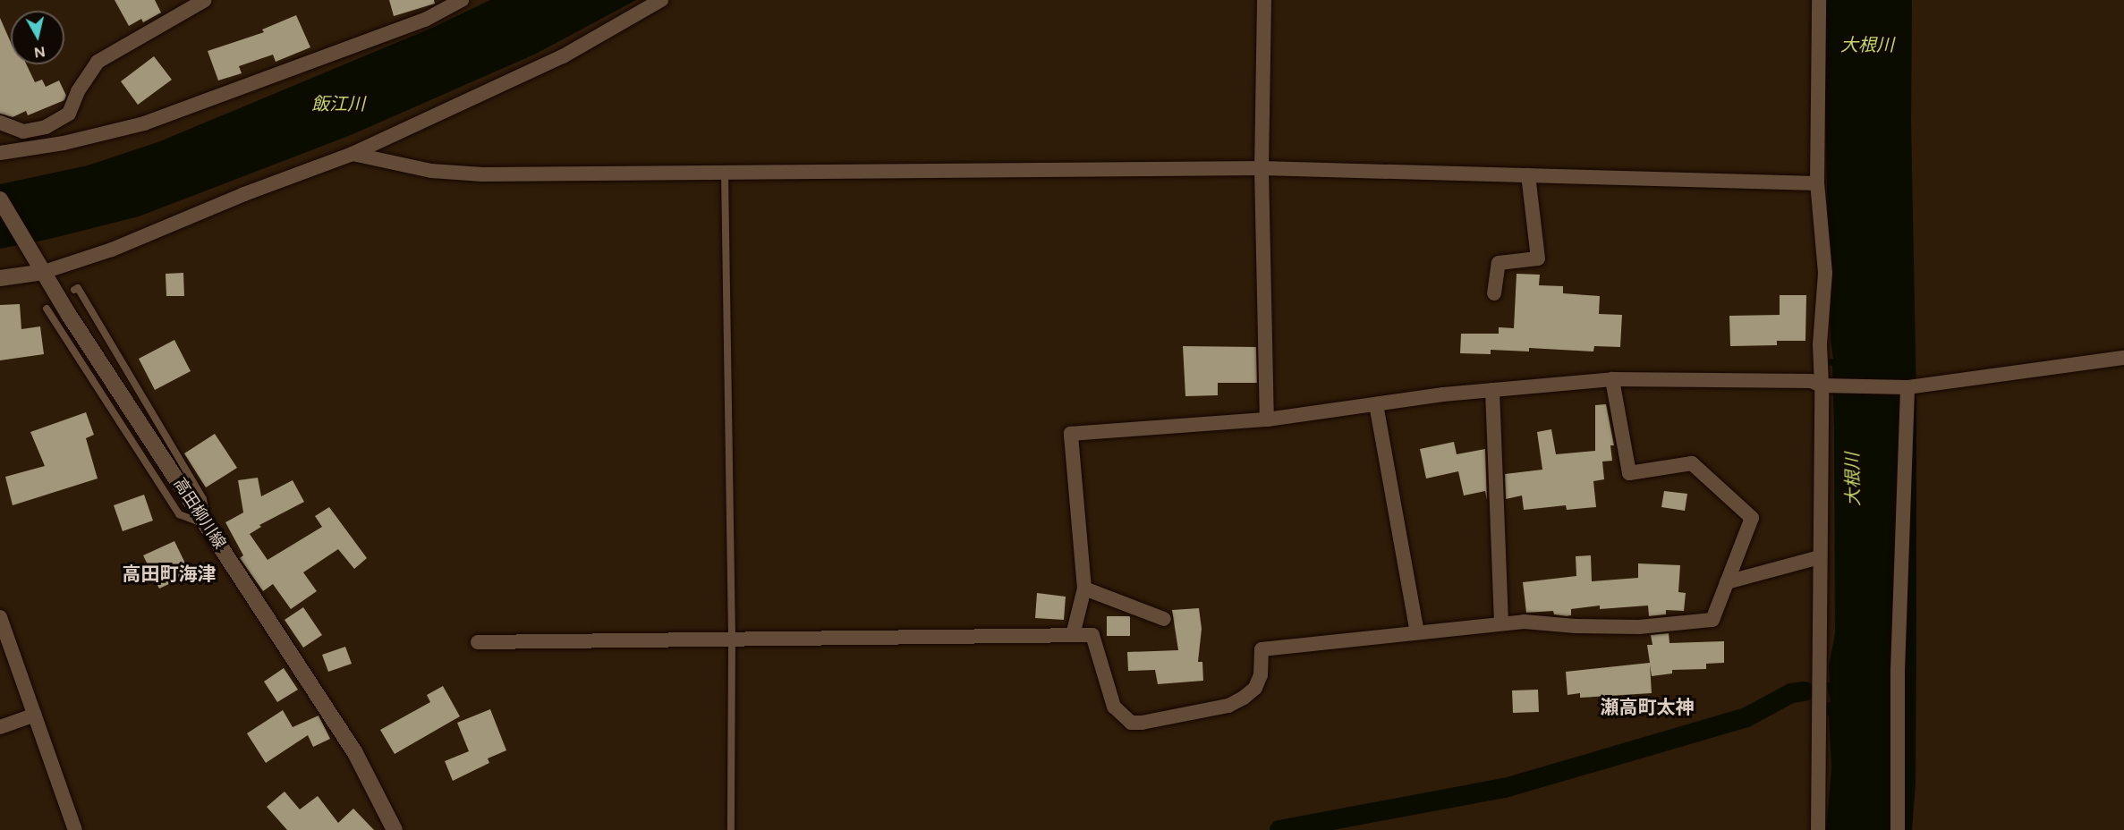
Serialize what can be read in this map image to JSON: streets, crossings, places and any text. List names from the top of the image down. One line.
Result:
{"streets":{"main road":["高田柳川線"]},"districts":["高田町海津","瀬高町太神"],"water":["大根川","飯江川"],"north":"bottom"}
